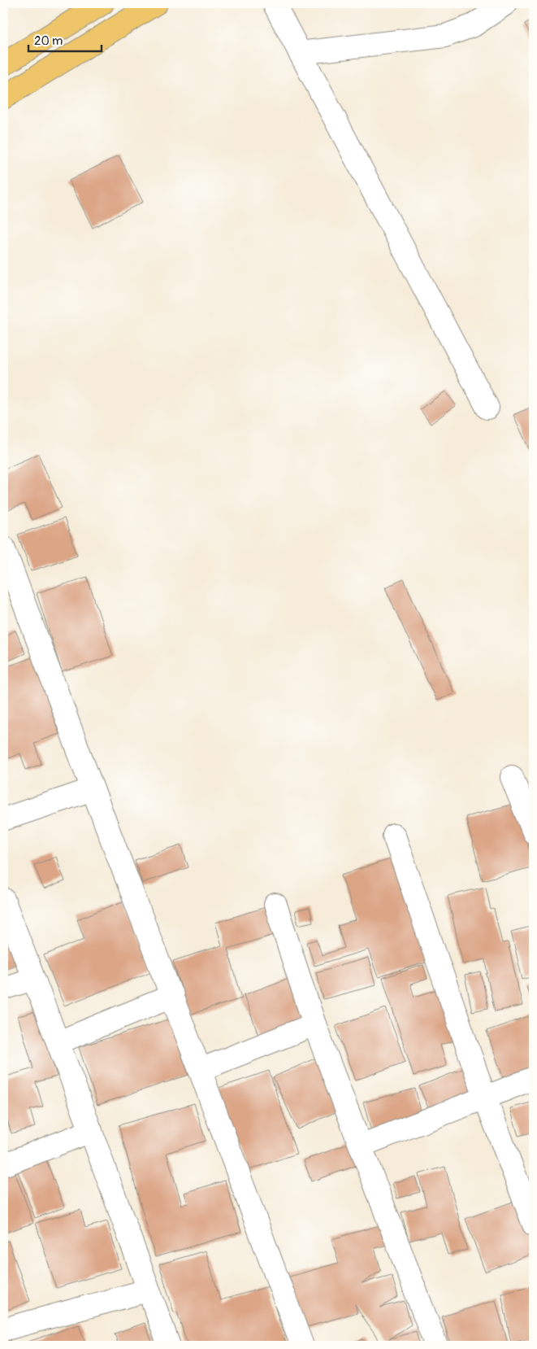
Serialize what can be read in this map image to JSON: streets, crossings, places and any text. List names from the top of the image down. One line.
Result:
{"scale_bar":"20 m"}
